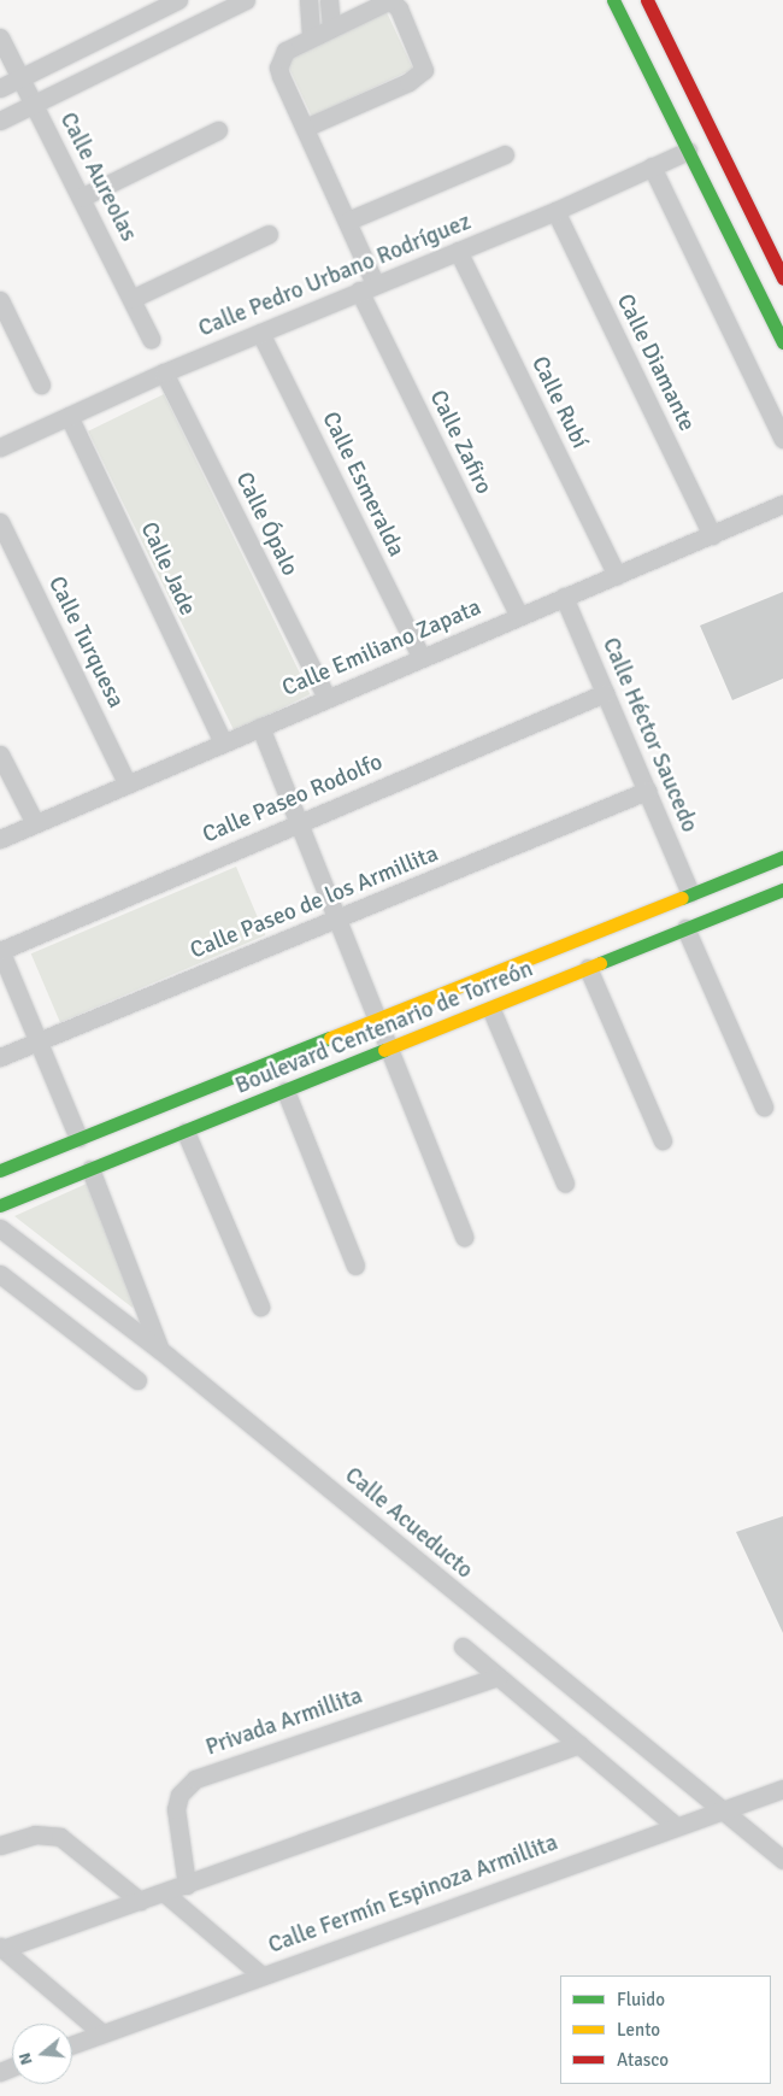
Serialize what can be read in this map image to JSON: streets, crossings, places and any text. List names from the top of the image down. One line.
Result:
{"streets":{"street":["Calle Aureolas","Calle Pedro Urbano Rodríguez","Calle Diamante","Calle Rubí","Calle Zafiro","Calle Esmeralda","Calle Ópalo","Calle Jade","Calle Turquesa","Calle Emiliano Zapata","Calle Héctor Saucedo","Calle Paseo Rodolfo","Calle Paseo de los Armillita","Boulevard Centenario de Torreón","Calle Acueducto","Privada Armillita","Calle Fermín Espinoza Armillita"]},"crossings":[["Calle Pedro Urbano Rodríguez","Calle Diamante"],["Calle Pedro Urbano Rodríguez","Calle Rubí"],["Calle Pedro Urbano Rodríguez","Calle Zafiro"],["Calle Pedro Urbano Rodríguez","Calle Esmeralda"],["Calle Pedro Urbano Rodríguez","Calle Ópalo"],["Calle Pedro Urbano Rodríguez","Calle Jade"],["Calle Diamante","Calle Emiliano Zapata"],["Calle Rubí","Calle Emiliano Zapata"],["Calle Zafiro","Calle Emiliano Zapata"],["Calle Esmeralda","Calle Emiliano Zapata"],["Calle Ópalo","Calle Emiliano Zapata"],["Calle Jade","Calle Emiliano Zapata"],["Calle Turquesa","Calle Emiliano Zapata"],["Calle Emiliano Zapata","Calle Héctor Saucedo"],["Calle Héctor Saucedo","Calle Paseo Rodolfo"],["Calle Héctor Saucedo","Calle Paseo de los Armillita"],["Calle Héctor Saucedo","Boulevard Centenario de Torreón"],["Calle Acueducto","Calle Fermín Espinoza Armillita"]],"legend":["Fluido","Lento","Atasco"],"north":"left"}
